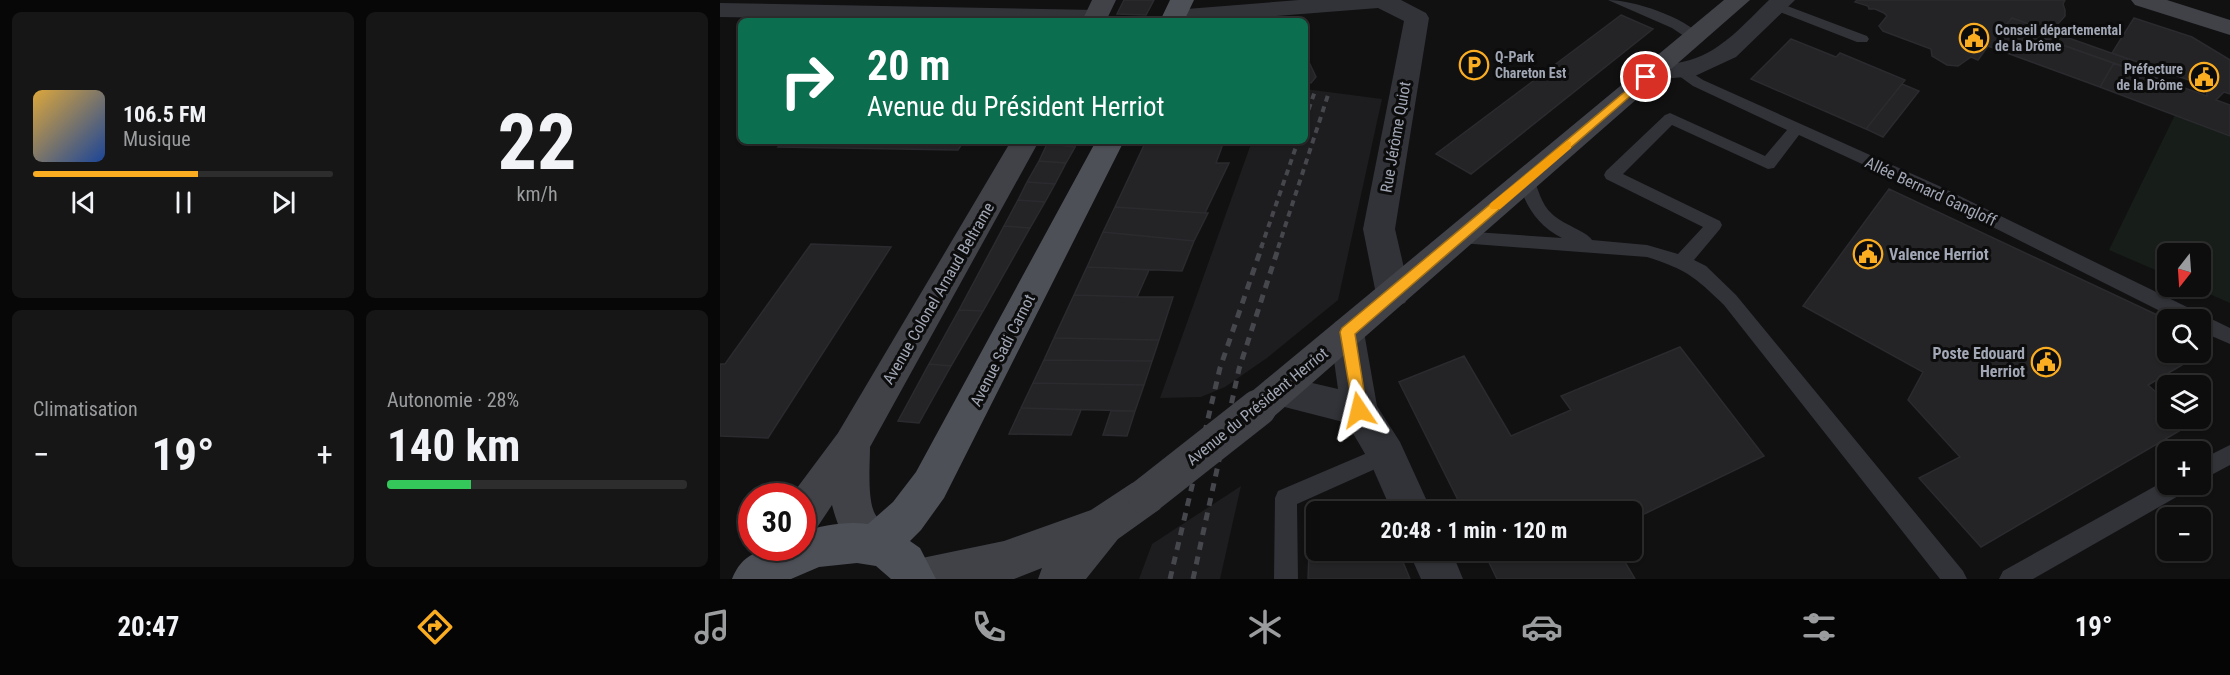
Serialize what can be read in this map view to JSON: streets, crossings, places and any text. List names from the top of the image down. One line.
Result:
{"streets":{"main road":["Avenue Colonel Arnaud Beltrame","Avenue Sadi Carnot","Avenue du Président Herriot"],"street":["Rue Jérôme Quiot"],"lane":["Allée Bernard Gangloff"]},"crossings":[["Rue Jérôme Quiot","Avenue du Président Herriot"],["Allée Bernard Gangloff","Avenue du Président Herriot"],["Avenue Colonel Arnaud Beltrame","Avenue Sadi Carnot"]],"places":{"public building":["Conseil départemental de la Drôme","Préfecture de la Drôme","Valence Herriot","Poste Edouard Herriot"],"parking":["Q-Park Chareton Est"]},"north":"bottom","page":{"tile":[["22","km/h"],"Climatisation",["Autonomie · 28%","140 km"]],"turn":["20 m","Avenue du Président Herriot"],"song":["106.5 FM","Musique"],"map_buttons":["+","−"],"heat":["−","19°","+"],"limit":"30","trip":"20:48 · 1 min · 120 m","tabs":["20:47","19°"]}}
